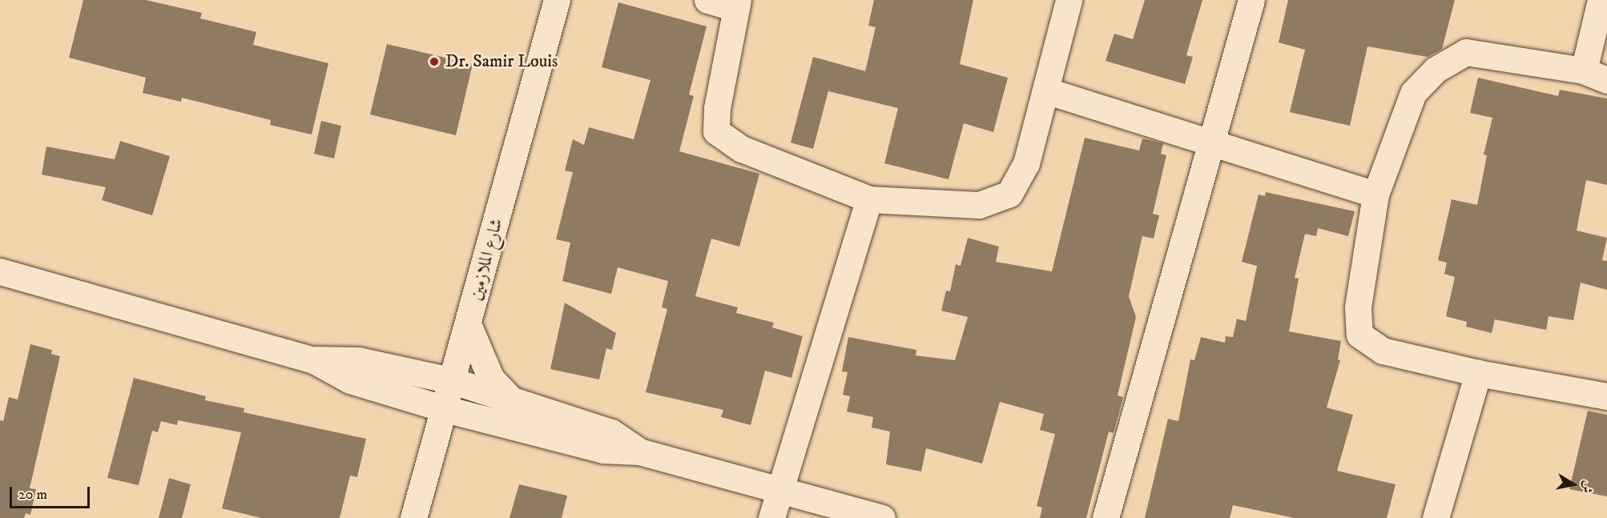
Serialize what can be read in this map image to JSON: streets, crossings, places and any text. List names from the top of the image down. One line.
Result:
{"streets":{"street":["شارع الملازمين"]},"places":["Dr. Samir Louis"],"scale_bar":"20 m","north":"right"}
